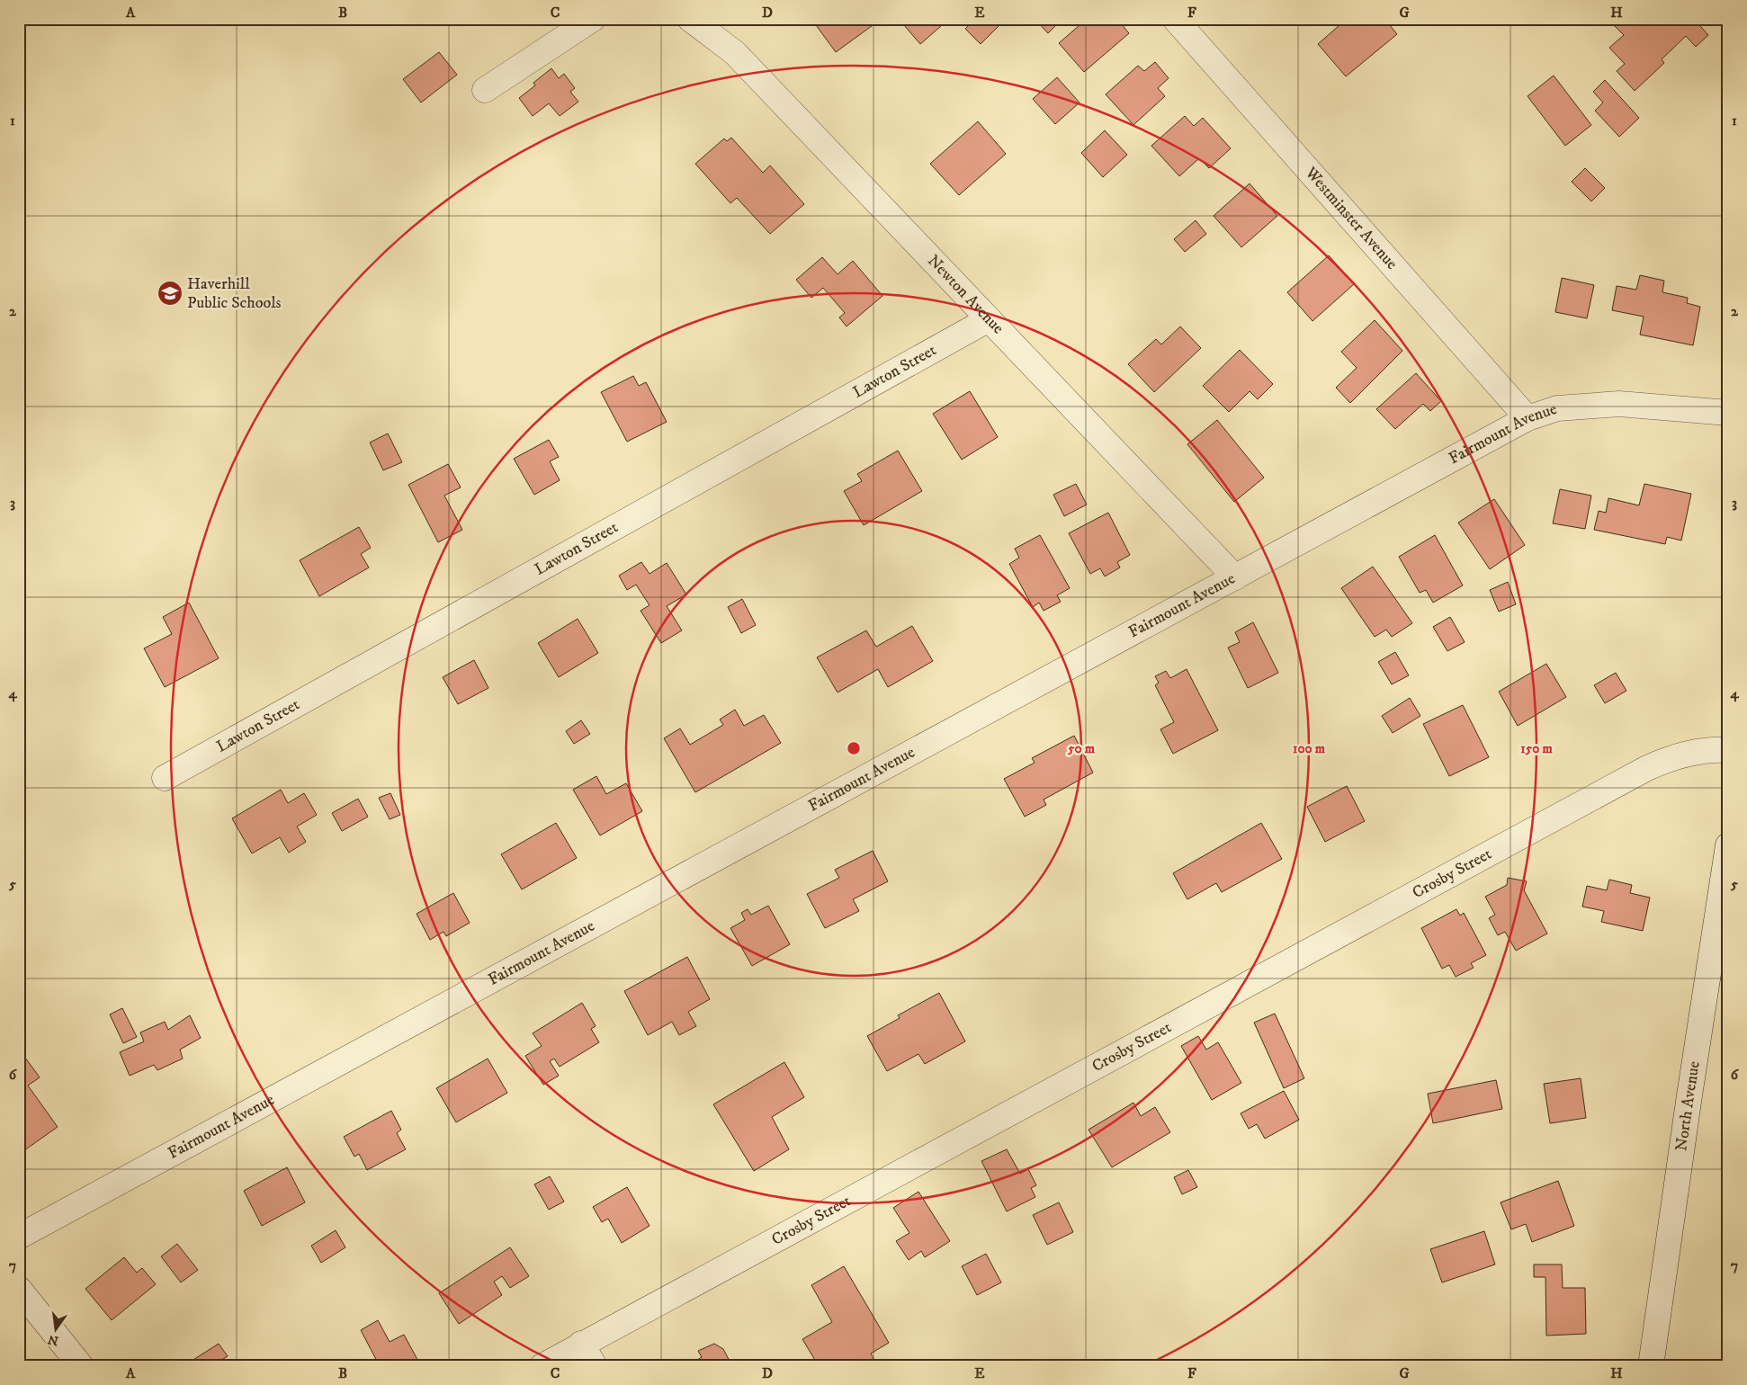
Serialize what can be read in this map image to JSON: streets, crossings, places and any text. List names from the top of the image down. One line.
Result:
{"streets":{"street":["Westminster Avenue","Newton Avenue","Lawton Street","Fairmount Avenue","Crosby Street","North Avenue"]},"crossings":[["Westminster Avenue","Fairmount Avenue"],["Newton Avenue","Lawton Street"],["Newton Avenue","Fairmount Avenue"]],"places":{"school or university":["Haverhill Public Schools"]},"north":"bottom","grid":{"columns":["A","B","C","D","E","F","G","H"],"rows":["1","2","3","4","5","6","7"]},"rings":["50 m","100 m","150 m"]}
